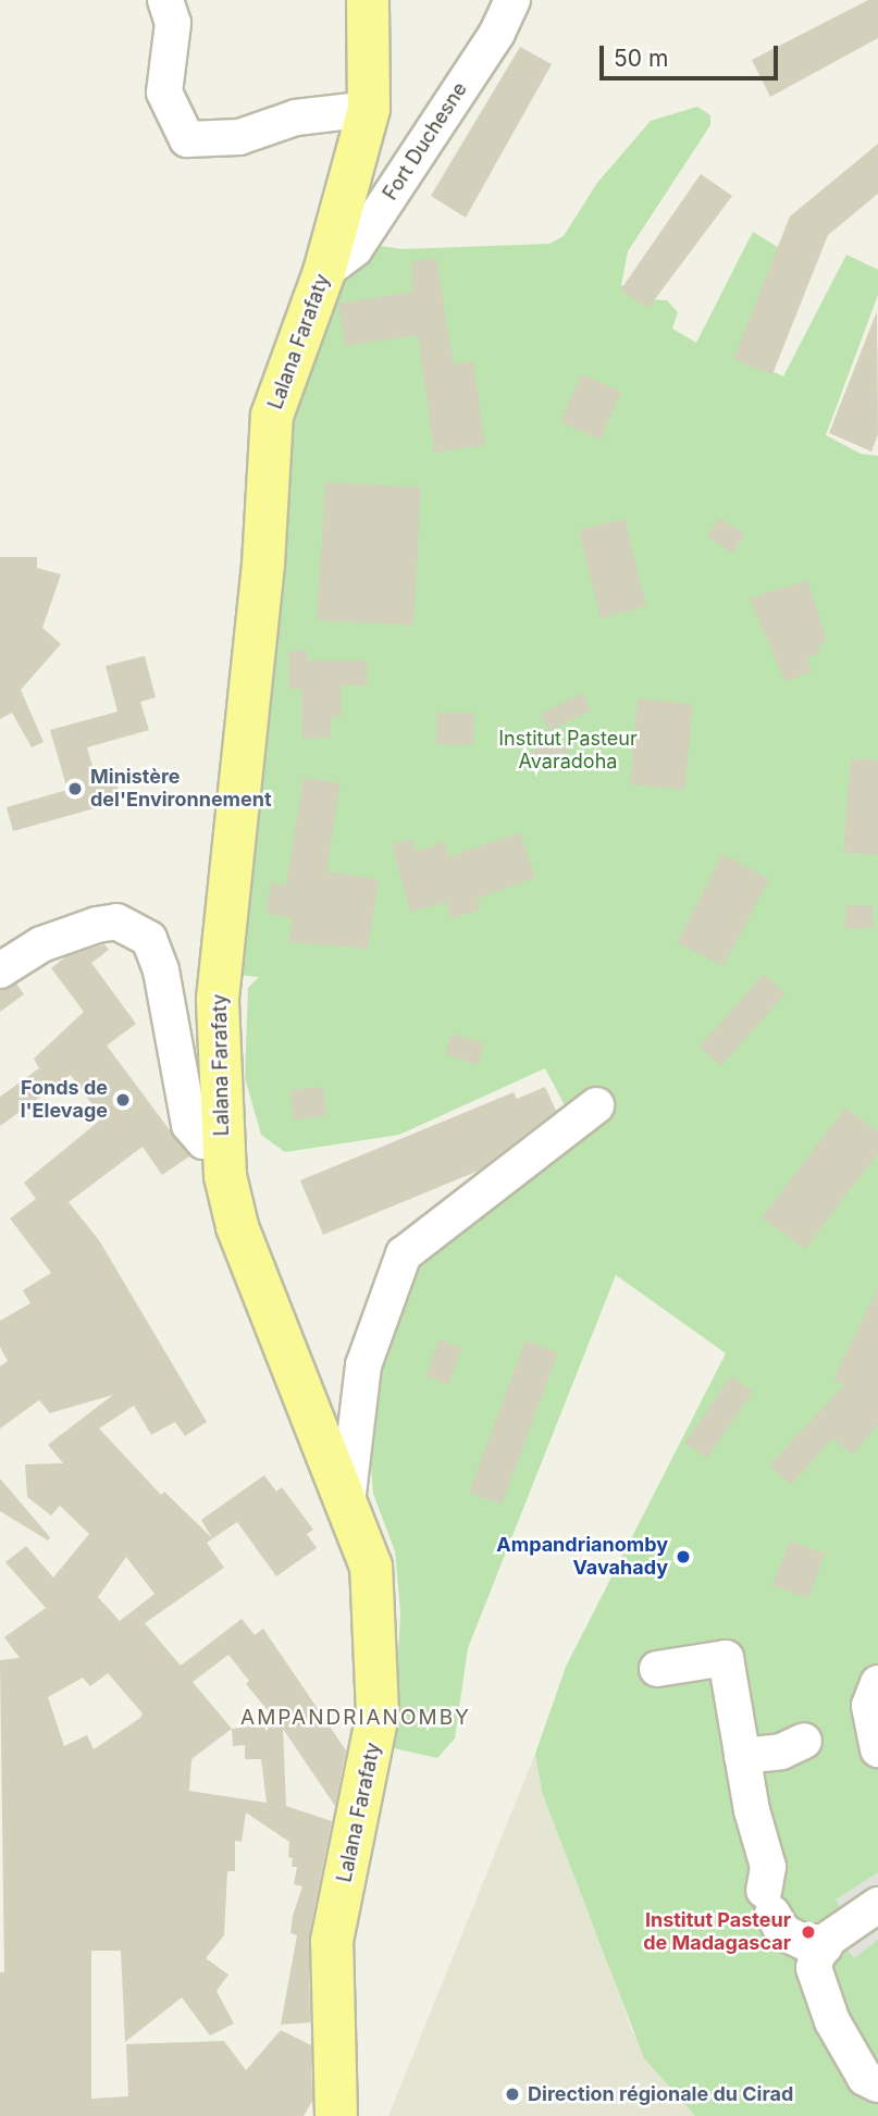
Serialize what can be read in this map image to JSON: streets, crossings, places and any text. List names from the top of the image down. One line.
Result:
{"streets":{"main road":["Lalana Farafaty"],"street":["Fort Duchesne"]},"crossings":[["Fort Duchesne","Lalana Farafaty"]],"districts":["AMPANDRIANOMBY"],"parks":["Institut Pasteur Avaradoha"],"places":["Ministère del'Environnement","Fonds de l'Elevage","Ampandrianomby Vavahady","Institut Pasteur de Madagascar","Direction régionale du Cirad"],"scale_bar":"50 m"}
